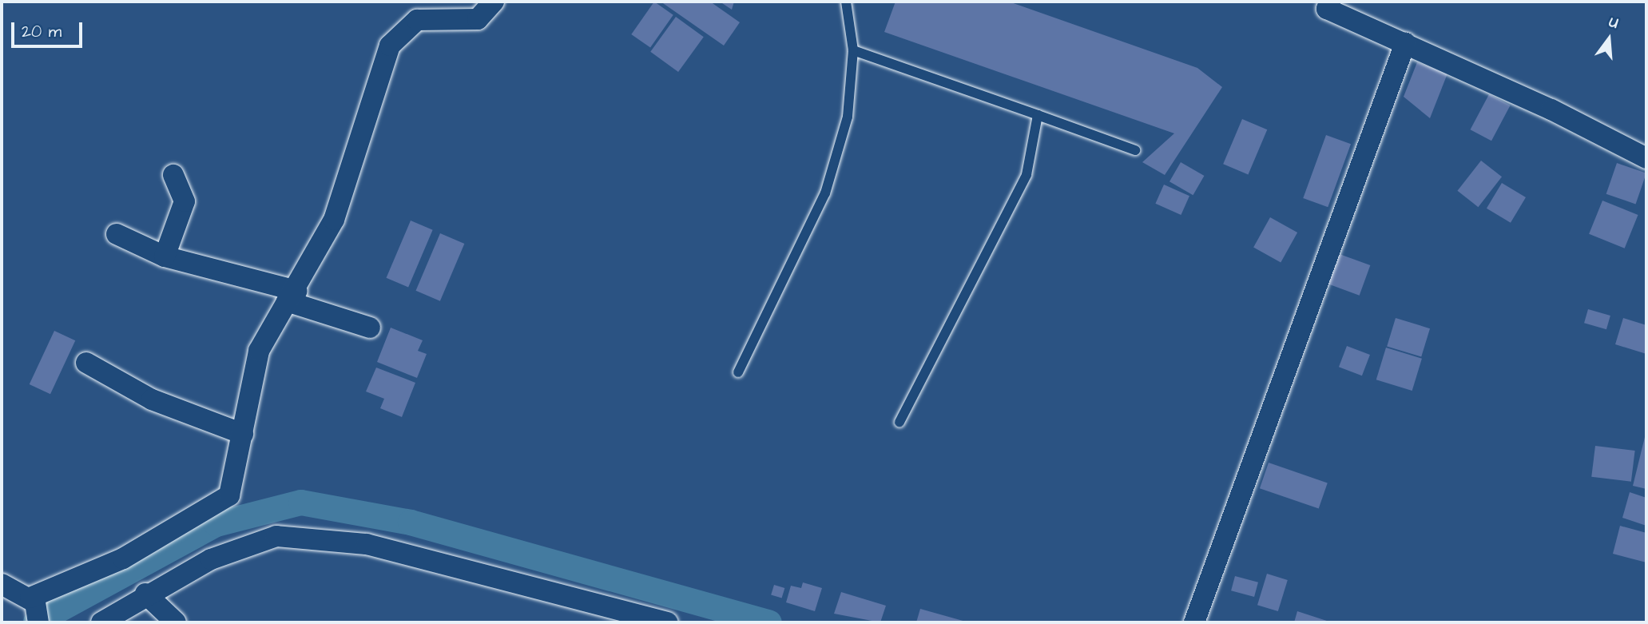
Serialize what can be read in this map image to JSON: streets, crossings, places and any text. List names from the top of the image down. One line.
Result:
{"scale_bar":"20 m","north":"top"}
